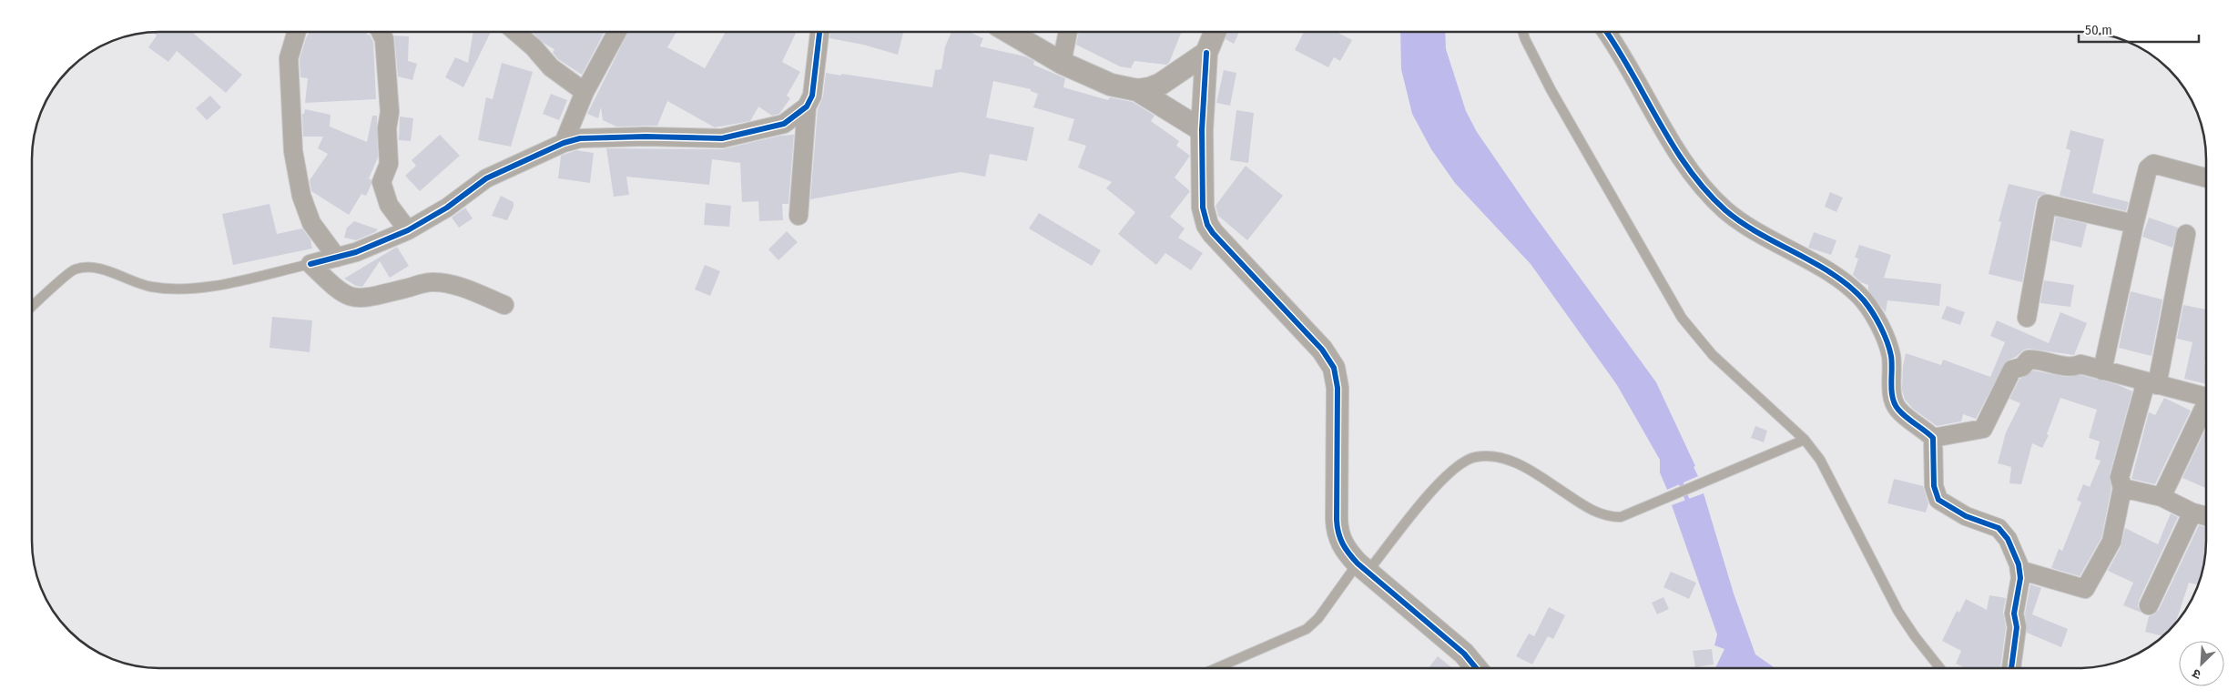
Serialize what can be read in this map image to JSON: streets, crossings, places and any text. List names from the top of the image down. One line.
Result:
{"scale_bar":"50 m","north":"bottom left"}
